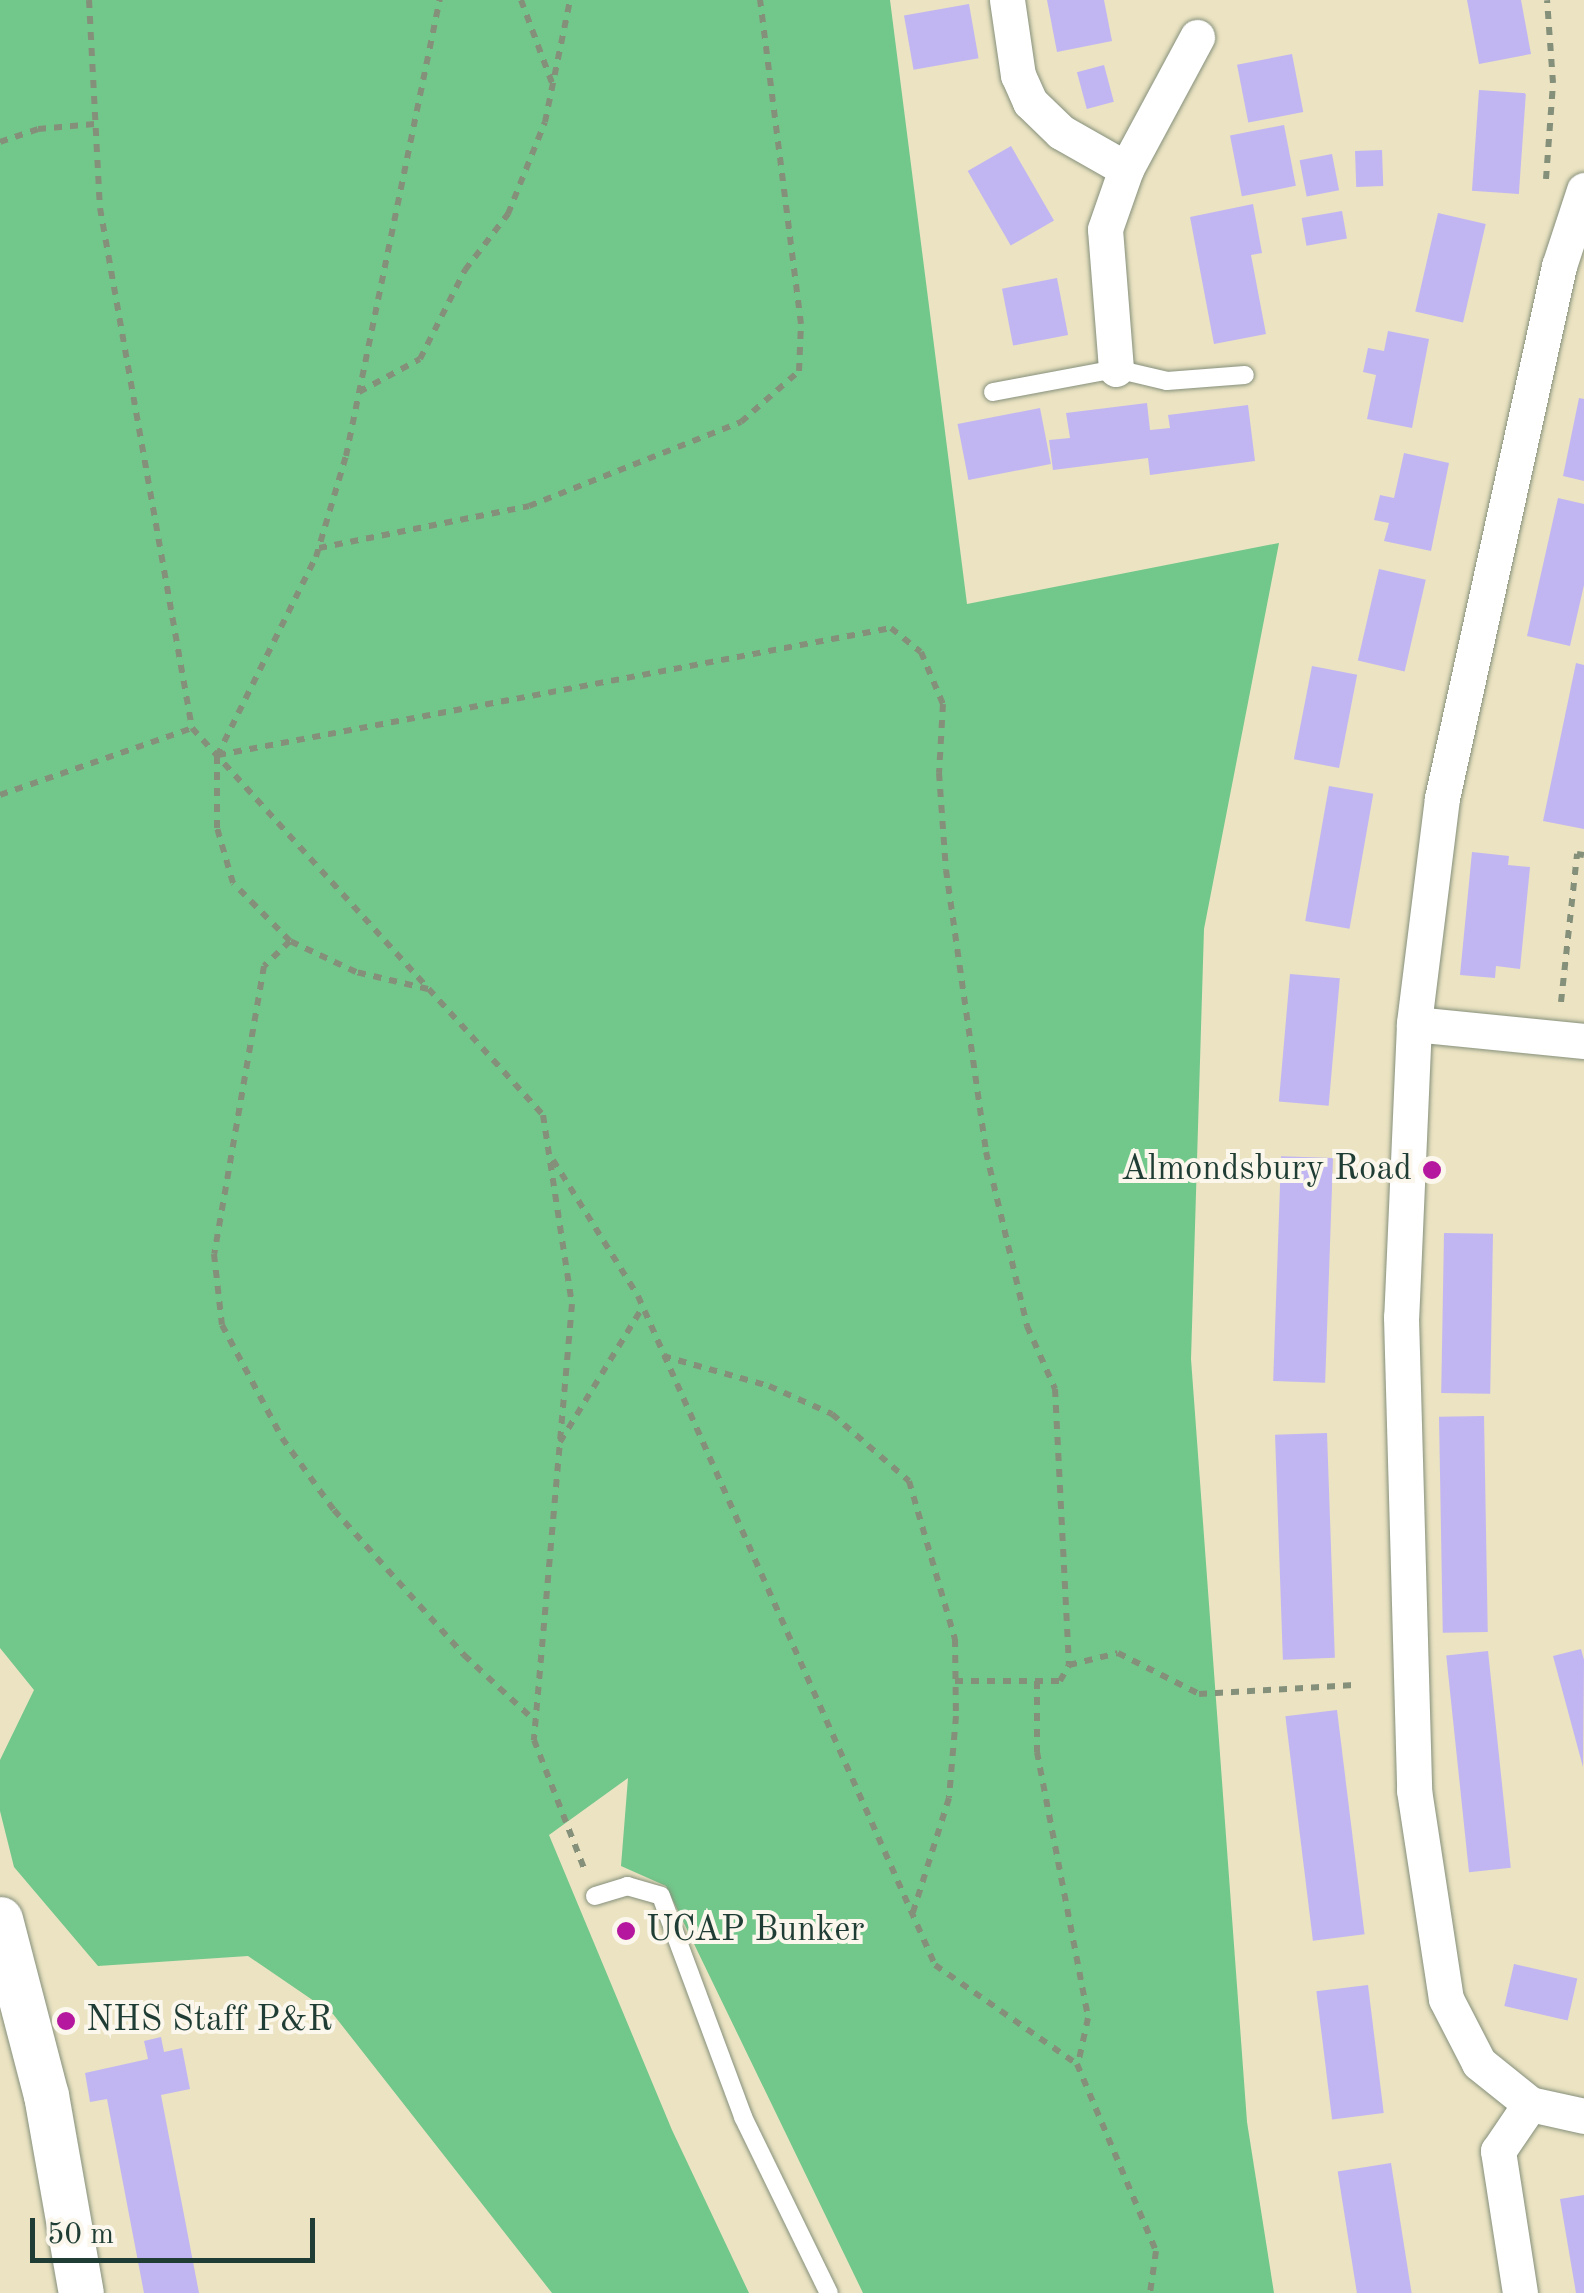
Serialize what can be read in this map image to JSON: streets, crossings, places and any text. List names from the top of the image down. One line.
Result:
{"places":["Almondsbury Road","UCAP Bunker","NHS Staff P&R"],"scale_bar":"50 m"}
